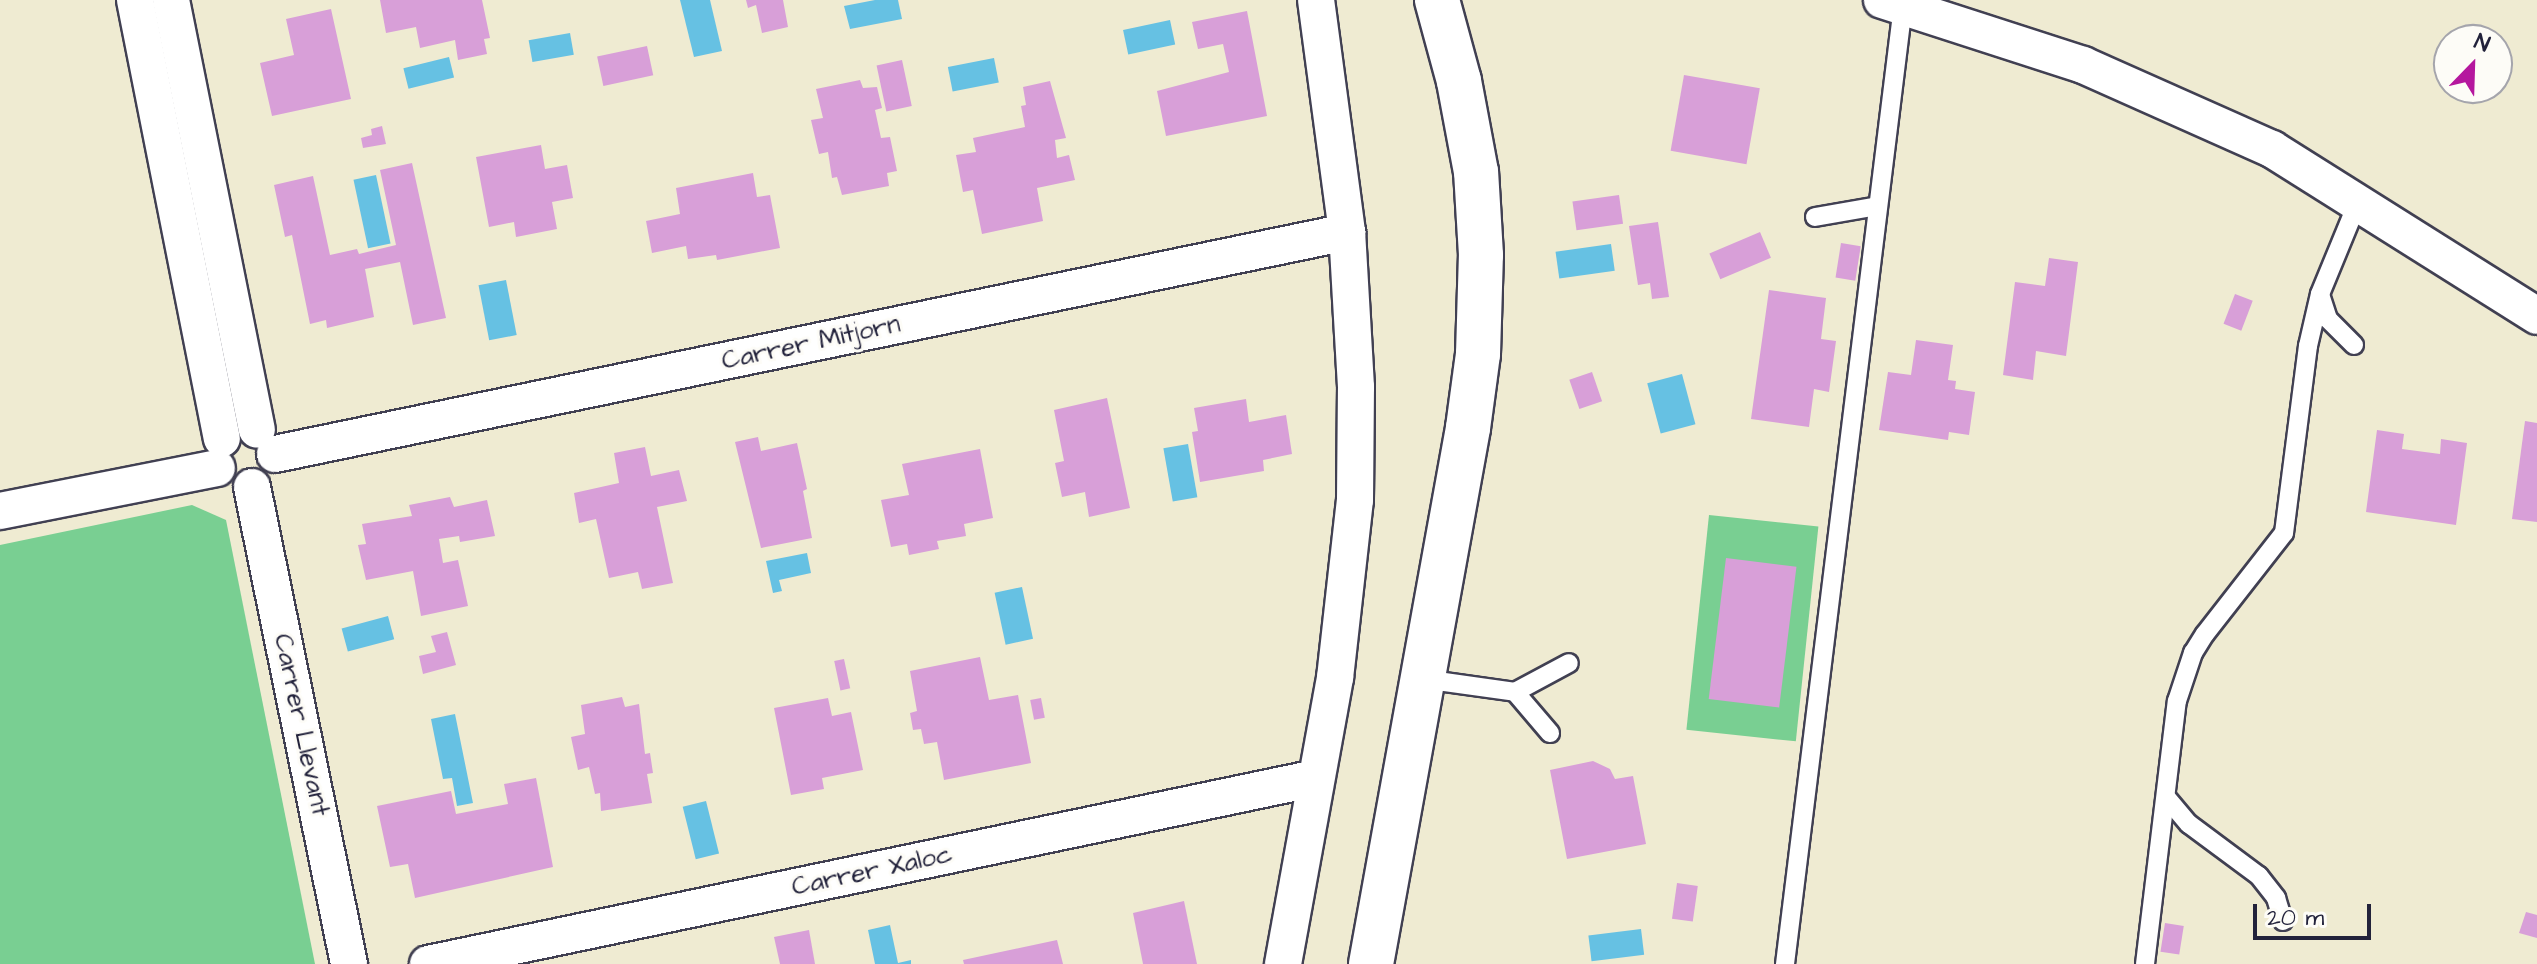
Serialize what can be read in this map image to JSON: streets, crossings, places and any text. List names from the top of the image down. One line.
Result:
{"streets":{"street":["Carrer Mitjorn","Carrer Llevant","Carrer Xaloc"]},"crossings":[["Carrer Mitjorn","Carrer Llevant"]],"scale_bar":"20 m","north":"top right"}
